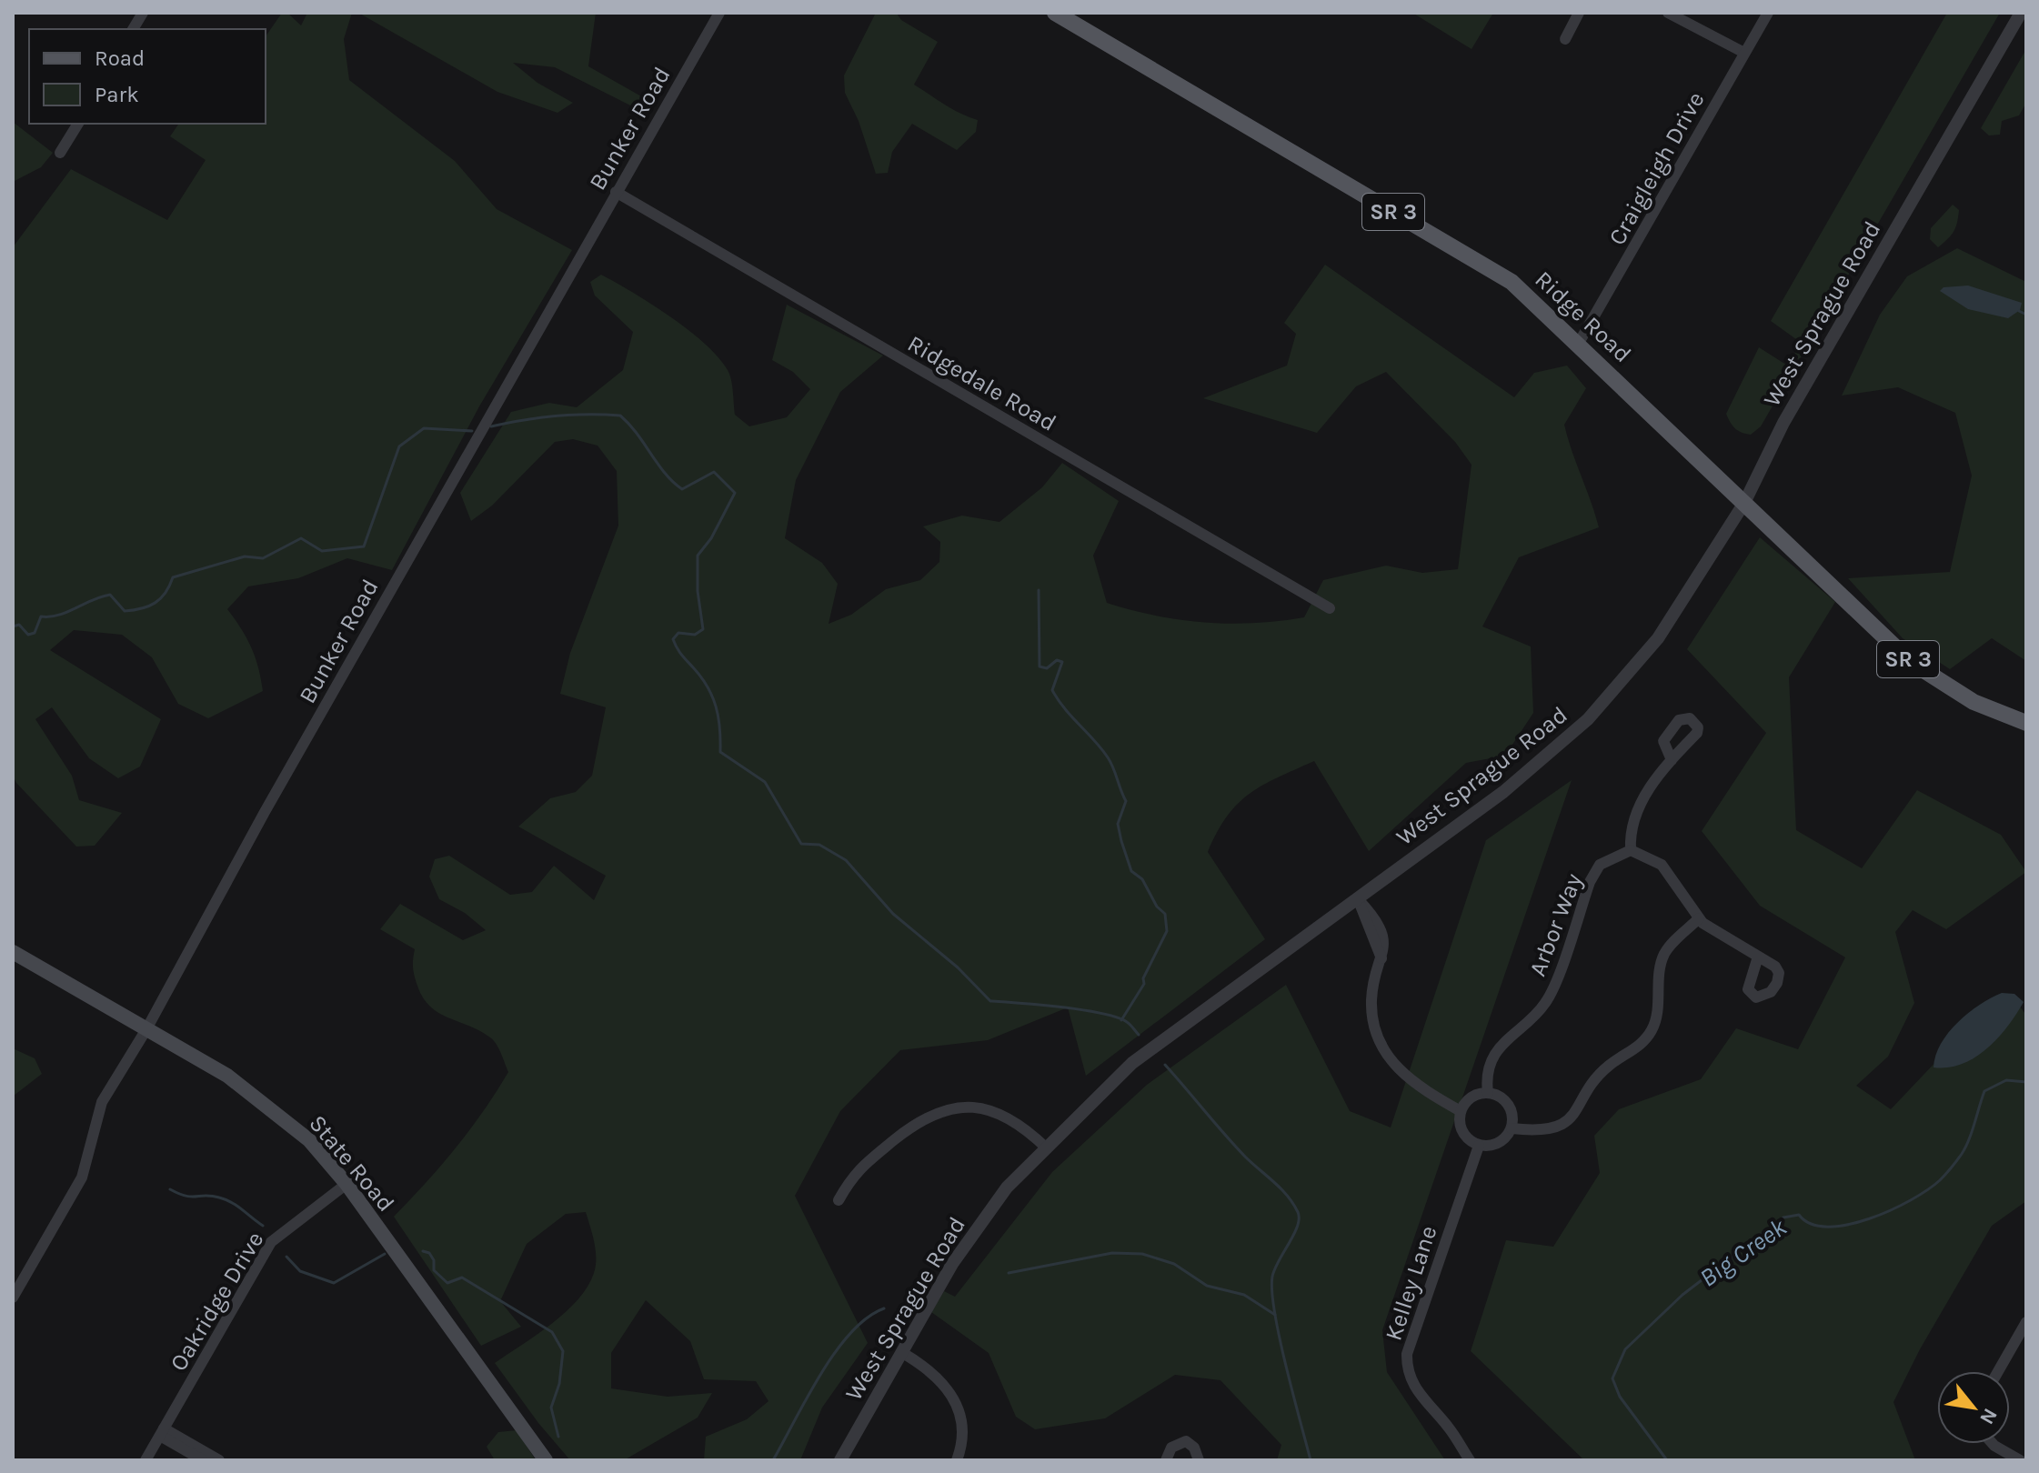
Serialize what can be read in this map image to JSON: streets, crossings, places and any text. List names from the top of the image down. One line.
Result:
{"streets":{"main road":["SR 3","Ridge Road","State Road"],"street":["Bunker Road","Craigleigh Drive","West Sprague Road","Ridgedale Road","Arbor Way","Kelley Lane","Oakridge Drive"]},"crossings":[["Bunker Road","Ridgedale Road"],["Bunker Road","State Road"],["Craigleigh Drive","Ridge Road"],["West Sprague Road","Ridge Road"],["Arbor Way","Kelley Lane"],["State Road","Oakridge Drive"]],"water":["Big Creek"],"legend":["Road","Park"],"north":"bottom right"}
